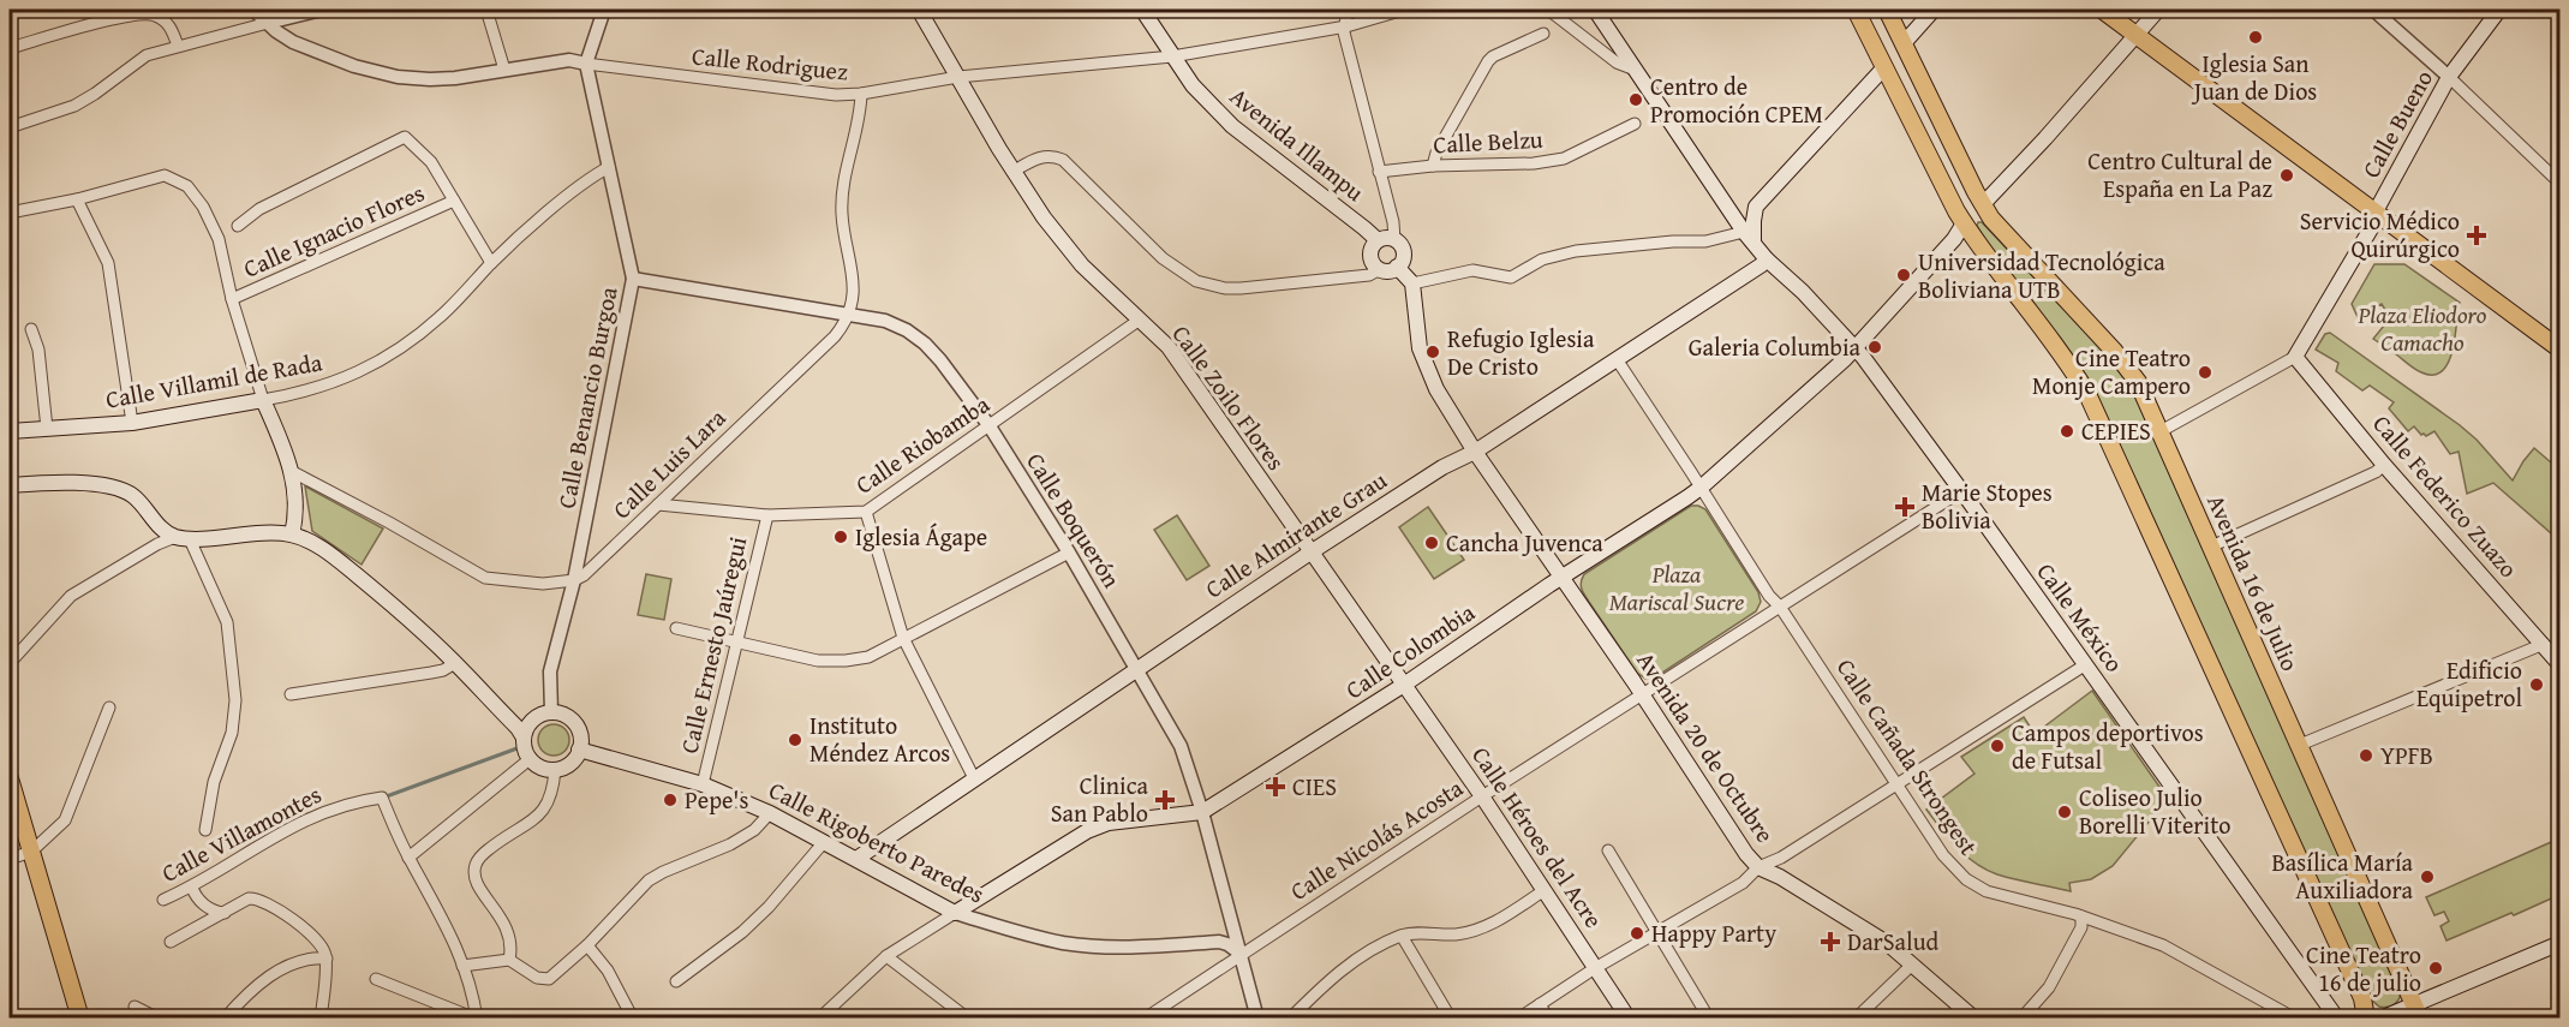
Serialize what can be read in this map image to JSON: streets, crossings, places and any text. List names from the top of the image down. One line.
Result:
{"streets":{"main road":["Calle Bueno","Avenida Illampu","Calle Villamil de Rada","Calle Zoilo Flores","Calle Federico Zuazo","Calle Almirante Grau","Avenida 16 de Julio","Calle México","Calle Colombia","Avenida 20 de Octubre","Calle Héroes del Acre","Calle Rigoberto Paredes"],"street":["Calle Rodriguez","Calle Belzu","Calle Ignacio Flores","Calle Benancio Burgoa","Calle Riobamba","Calle Luis Lara","Calle Boquerón","Calle Ernesto Jaúregui","Calle Cañada Strongest","Calle Villamontes","Calle Nicolás Acosta"]},"crossings":[["Calle Rodriguez","Avenida Illampu"],["Calle Rodriguez","Calle Benancio Burgoa"],["Calle Rodriguez","Calle Zoilo Flores"],["Calle Bueno","Calle Federico Zuazo"],["Calle Villamil de Rada","Calle Benancio Burgoa"],["Calle Benancio Burgoa","Calle Luis Lara"],["Calle Benancio Burgoa","Calle Boquerón"],["Calle Benancio Burgoa","Calle Rigoberto Paredes"],["Calle Zoilo Flores","Calle Riobamba"],["Calle Zoilo Flores","Calle Almirante Grau"],["Calle Zoilo Flores","Calle Colombia"],["Calle Zoilo Flores","Calle Héroes del Acre"],["Calle Riobamba","Calle Luis Lara"],["Calle Riobamba","Calle Boquerón"],["Calle Riobamba","Calle Ernesto Jaúregui"],["Calle Luis Lara","Calle Boquerón"],["Calle Boquerón","Calle Almirante Grau"],["Calle Boquerón","Calle Colombia"],["Calle Boquerón","Calle Nicolás Acosta"],["Calle Boquerón","Calle Rigoberto Paredes"],["Calle Almirante Grau","Calle México"],["Calle Almirante Grau","Avenida 20 de Octubre"],["Calle Almirante Grau","Calle Cañada Strongest"],["Calle Almirante Grau","Calle Rigoberto Paredes"],["Calle México","Calle Colombia"],["Calle México","Calle Nicolás Acosta"],["Calle Ernesto Jaúregui","Calle Rigoberto Paredes"],["Calle Colombia","Avenida 20 de Octubre"],["Calle Colombia","Calle Cañada Strongest"],["Calle Colombia","Calle Héroes del Acre"],["Calle Colombia","Calle Rigoberto Paredes"],["Avenida 20 de Octubre","Calle Nicolás Acosta"],["Calle Cañada Strongest","Calle Nicolás Acosta"],["Calle Héroes del Acre","Calle Nicolás Acosta"],["Calle Nicolás Acosta","Calle Rigoberto Paredes"]],"parks":["Plaza Eliodoro Camacho","Plaza Mariscal Sucre"],"places":{"other":["Iglesia San Juan de Dios","Centro de Promoción CPEM","Centro Cultural de España en La Paz","Universidad Tecnológica Boliviana UTB","Galeria Columbia","Refugio Iglesia De Cristo","Cine Teatro Monje Campero","CEPIES","Iglesia Ágape","Cancha Juvenca","Edificio Equipetrol","Instituto Méndez Arcos","Campos deportivos de Futsal","YPFB","Pepe's","Coliseo Julio Borelli Viterito","Basílica María Auxiliadora","Happy Party","Cine Teatro 16 de julio"],"health":["Servicio Médico Quirúrgico","Marie Stopes Bolivia","CIES","Clinica San Pablo","DarSalud"]}}
